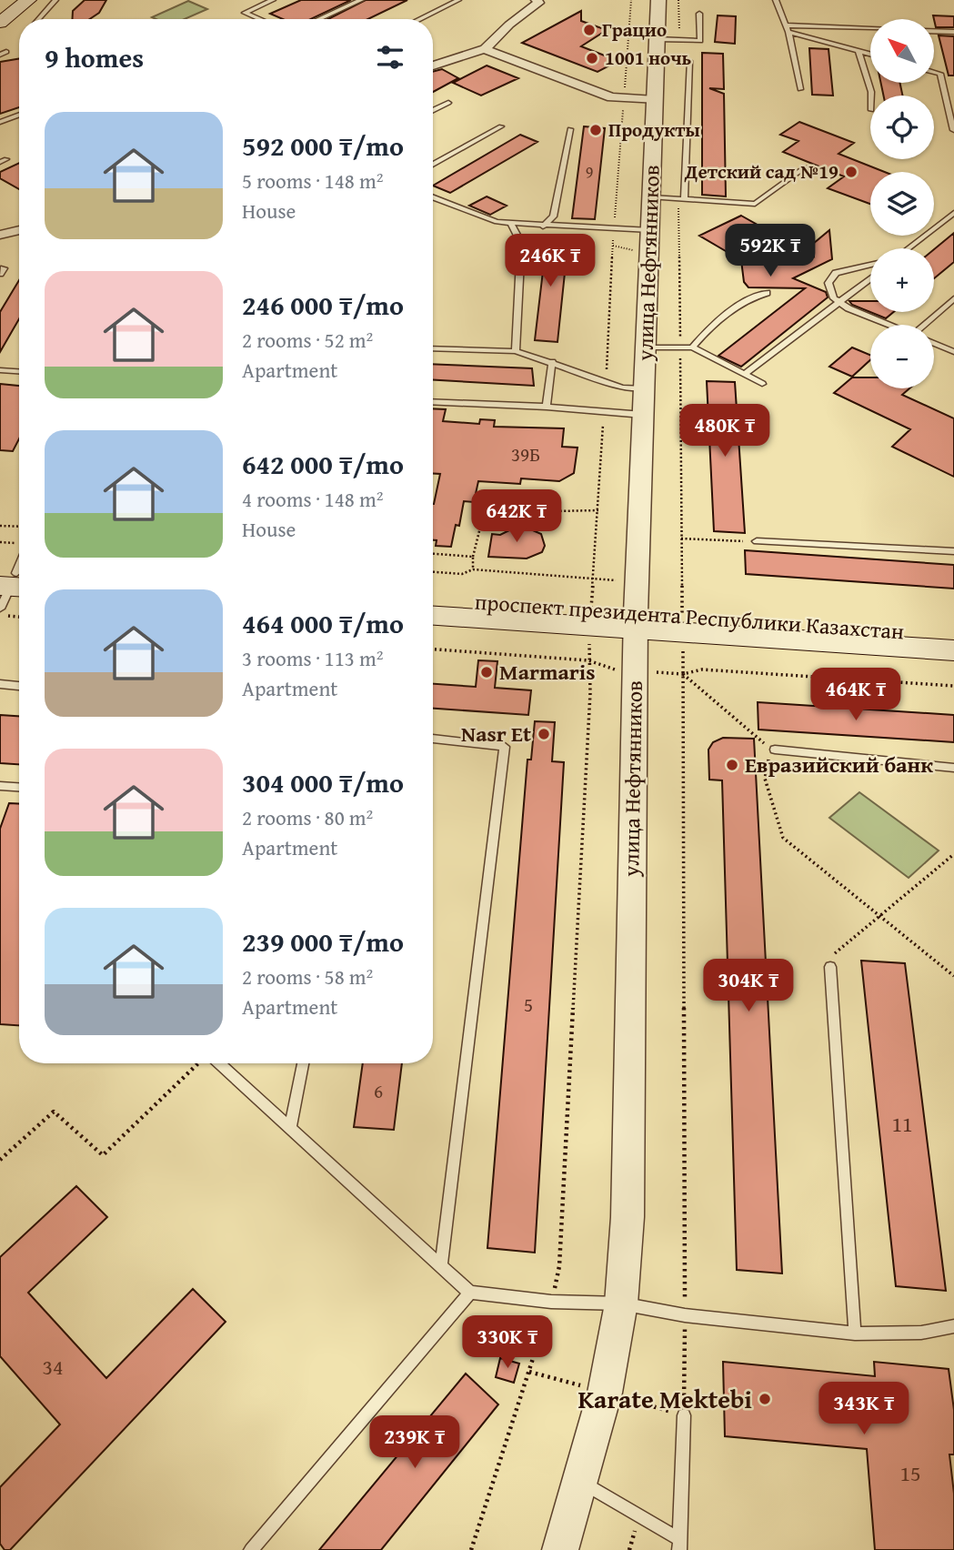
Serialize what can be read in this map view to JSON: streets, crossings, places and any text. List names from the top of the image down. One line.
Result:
{"streets":{"main road":["проспект президента Республики Казахстан"],"street":["улица Нефтянников"]},"crossings":[["улица Нефтянников","проспект президента Республики Казахстан"]],"places":["Грацио","1001 ночь","Продукты","Детский сад №19","Marmaris","Nasr Et","Евразийский банк","Karate Mektebi"],"house_numbers":["9","39Б","5","6","11","34","15"],"north":"top left","page":{"map_buttons":["+","−"],"heading":"9 homes","list":[{"name":"592 000 ₸/mo","note":"5 rooms · 148 m² · House"},{"name":"246 000 ₸/mo","note":"2 rooms · 52 m² · Apartment"},{"name":"642 000 ₸/mo","note":"4 rooms · 148 m² · House"},{"name":"464 000 ₸/mo","note":"3 rooms · 113 m² · Apartment"},{"name":"304 000 ₸/mo","note":"2 rooms · 80 m² · Apartment"},{"name":"239 000 ₸/mo","note":"2 rooms · 58 m² · Apartment"}],"price":["592K ₸","246K ₸","480K ₸","642K ₸","464K ₸","304K ₸","330K ₸","343K ₸","239K ₸"]}}
